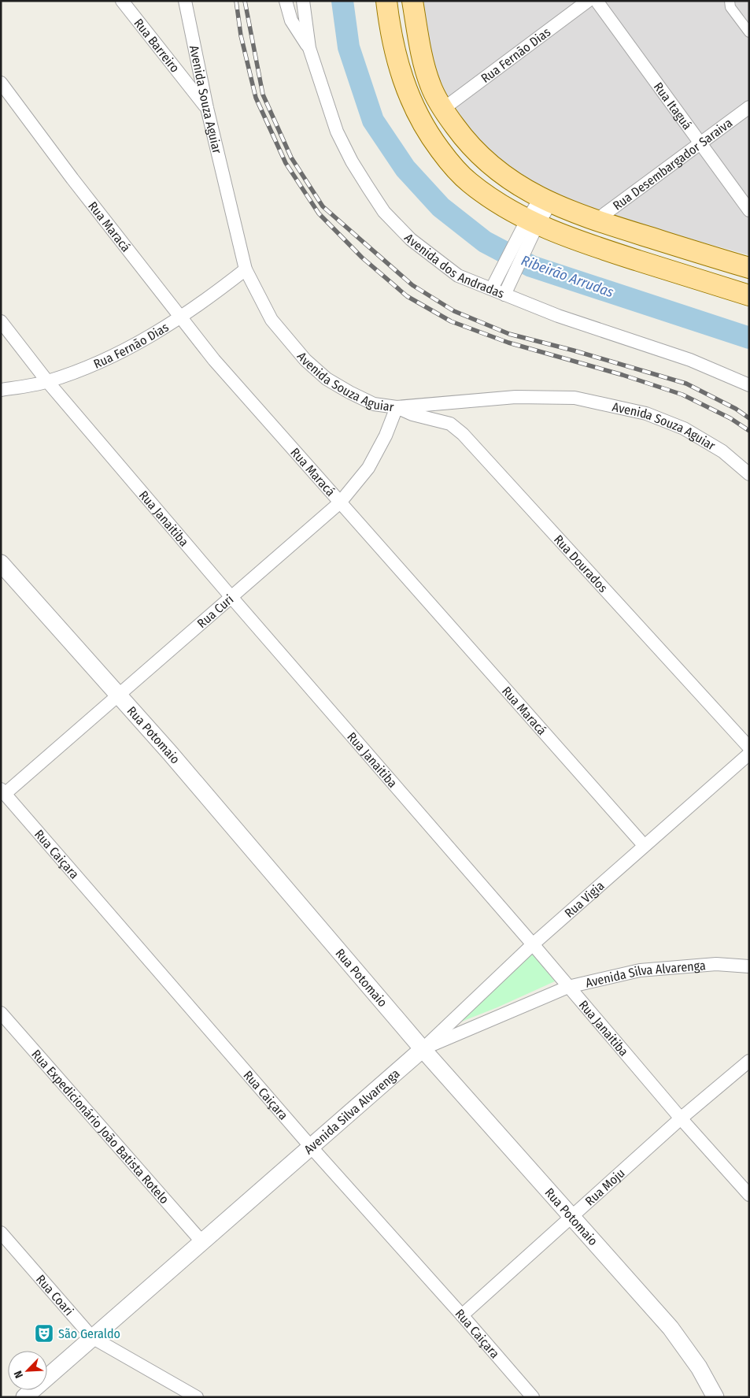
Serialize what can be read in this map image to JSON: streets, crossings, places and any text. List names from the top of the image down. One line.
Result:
{"streets":{"street":["Rua Barreiro","Rua Fernão Dias","Avenida Souza Aguiar","Rua Itaguá","Rua Desembargador Saraiva","Rua Maracá","Avenida dos Andradas","Rua Janaitiba","Rua Dourados","Rua Curi","Rua Potomaio","Rua Caiçara","Rua Vigia","Avenida Silva Alvarenga","Rua Expedicionário João Batista Rotelo","Rua Moju","Rua Coari"]},"crossings":[["Rua Barreiro","Avenida Souza Aguiar"],["Rua Fernão Dias","Avenida Souza Aguiar"],["Rua Fernão Dias","Rua Maracá"],["Rua Fernão Dias","Rua Janaitiba"],["Avenida Souza Aguiar","Rua Dourados"],["Avenida Souza Aguiar","Rua Curi"],["Rua Itaguá","Rua Desembargador Saraiva"],["Rua Maracá","Rua Curi"],["Rua Maracá","Rua Vigia"],["Rua Janaitiba","Rua Curi"],["Rua Janaitiba","Rua Vigia"],["Rua Janaitiba","Avenida Silva Alvarenga"],["Rua Janaitiba","Rua Moju"],["Rua Dourados","Rua Curi"],["Rua Curi","Rua Potomaio"],["Rua Curi","Rua Caiçara"],["Rua Potomaio","Rua Vigia"],["Rua Potomaio","Avenida Silva Alvarenga"],["Rua Potomaio","Rua Moju"],["Rua Caiçara","Avenida Silva Alvarenga"],["Rua Caiçara","Rua Moju"],["Rua Vigia","Avenida Silva Alvarenga"],["Avenida Silva Alvarenga","Rua Expedicionário João Batista Rotelo"],["Avenida Silva Alvarenga","Rua Coari"]],"water":["Ribeirão Arrudas"],"places":{"theatre":["São Geraldo"]},"north":"bottom left"}
